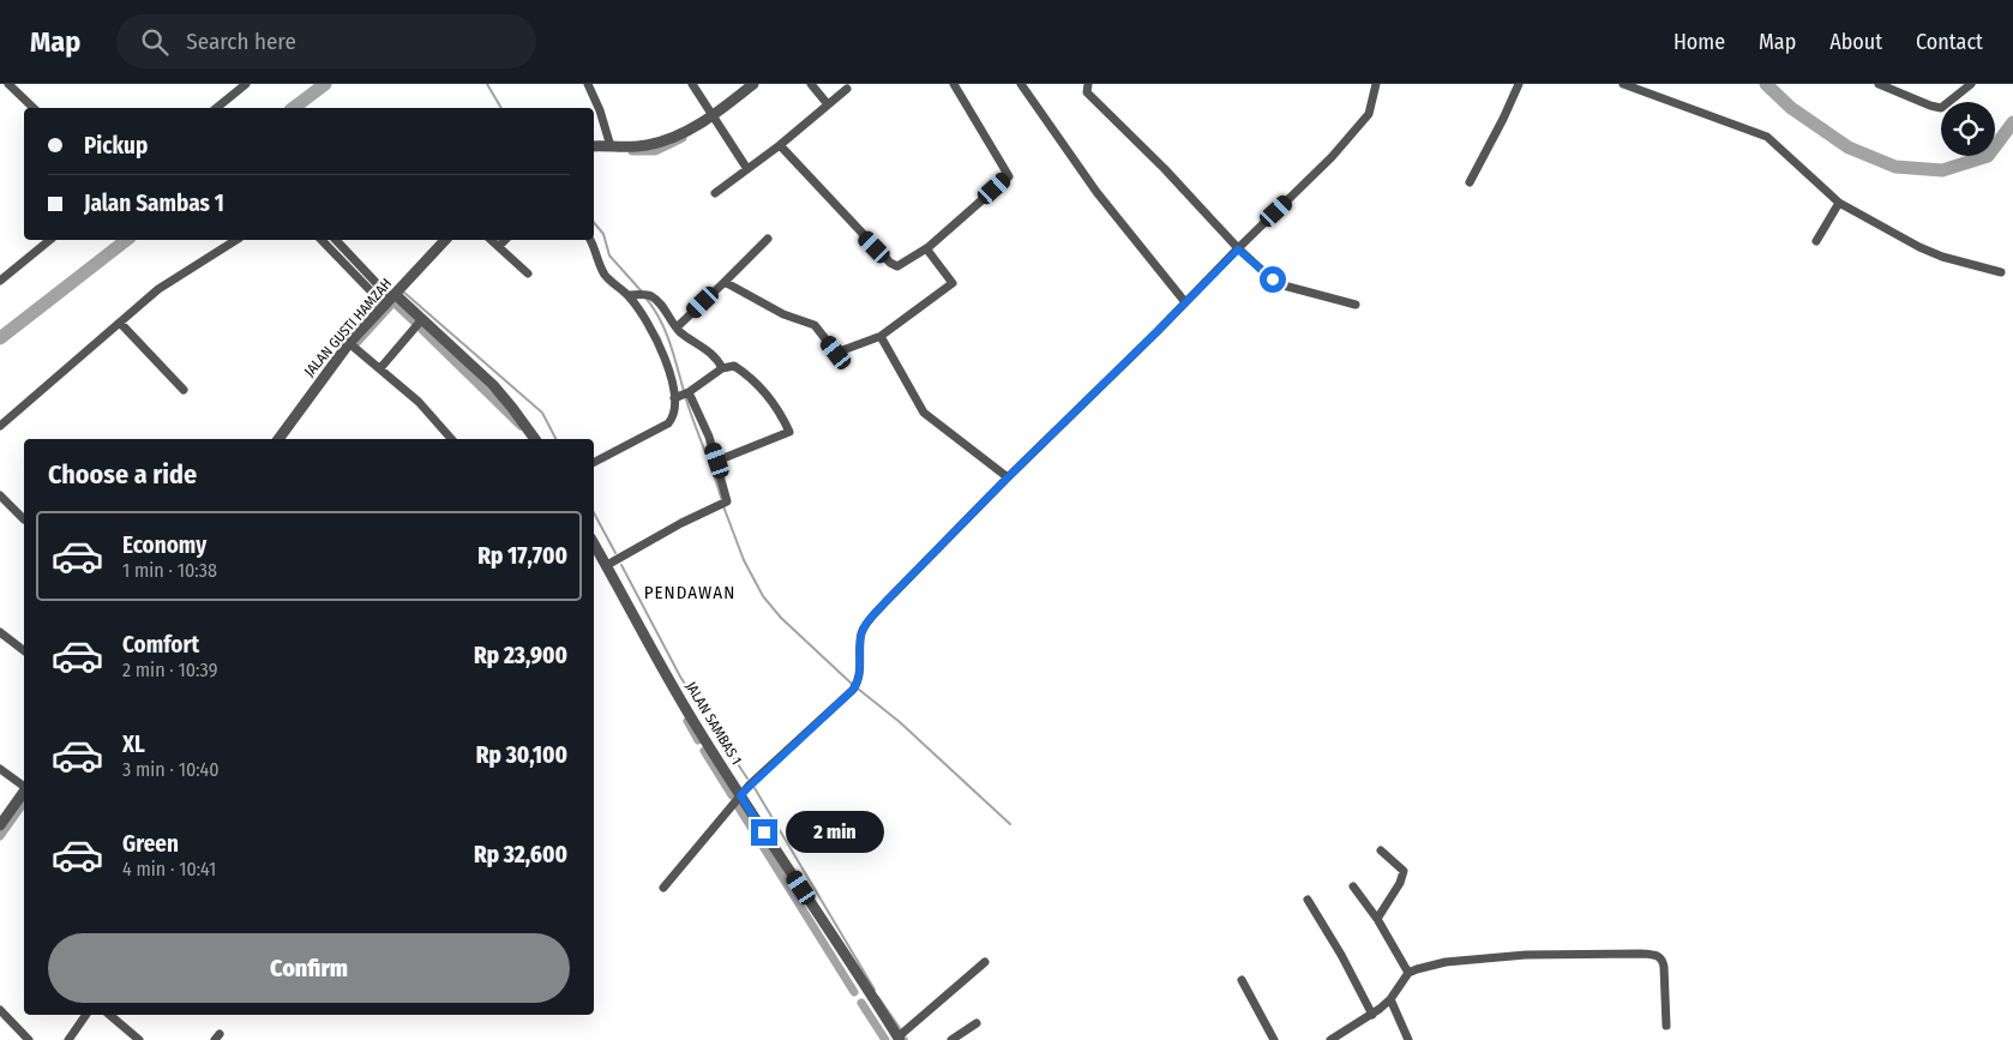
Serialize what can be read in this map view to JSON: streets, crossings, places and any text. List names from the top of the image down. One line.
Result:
{"streets":{"street":["JALAN GUSTI HAMZAH","JALAN SAMBAS 1"]},"districts":["PENDAWAN"],"page":{"header":"Map","search":"Search here","nav":["Home","Map","About","Contact"],"banner":["Pickup","Jalan Sambas 1"],"heading":"Choose a ride","list":[{"name":"Economy","note":"1 min · 10:38","value":"Rp 17,700"},{"name":"Comfort","note":"2 min · 10:39","value":"Rp 23,900"},{"name":"XL","note":"3 min · 10:40","value":"Rp 30,100"},{"name":"Green","note":"4 min · 10:41","value":"Rp 32,600"}],"bubble":"2 min","buttons":"Confirm"}}
